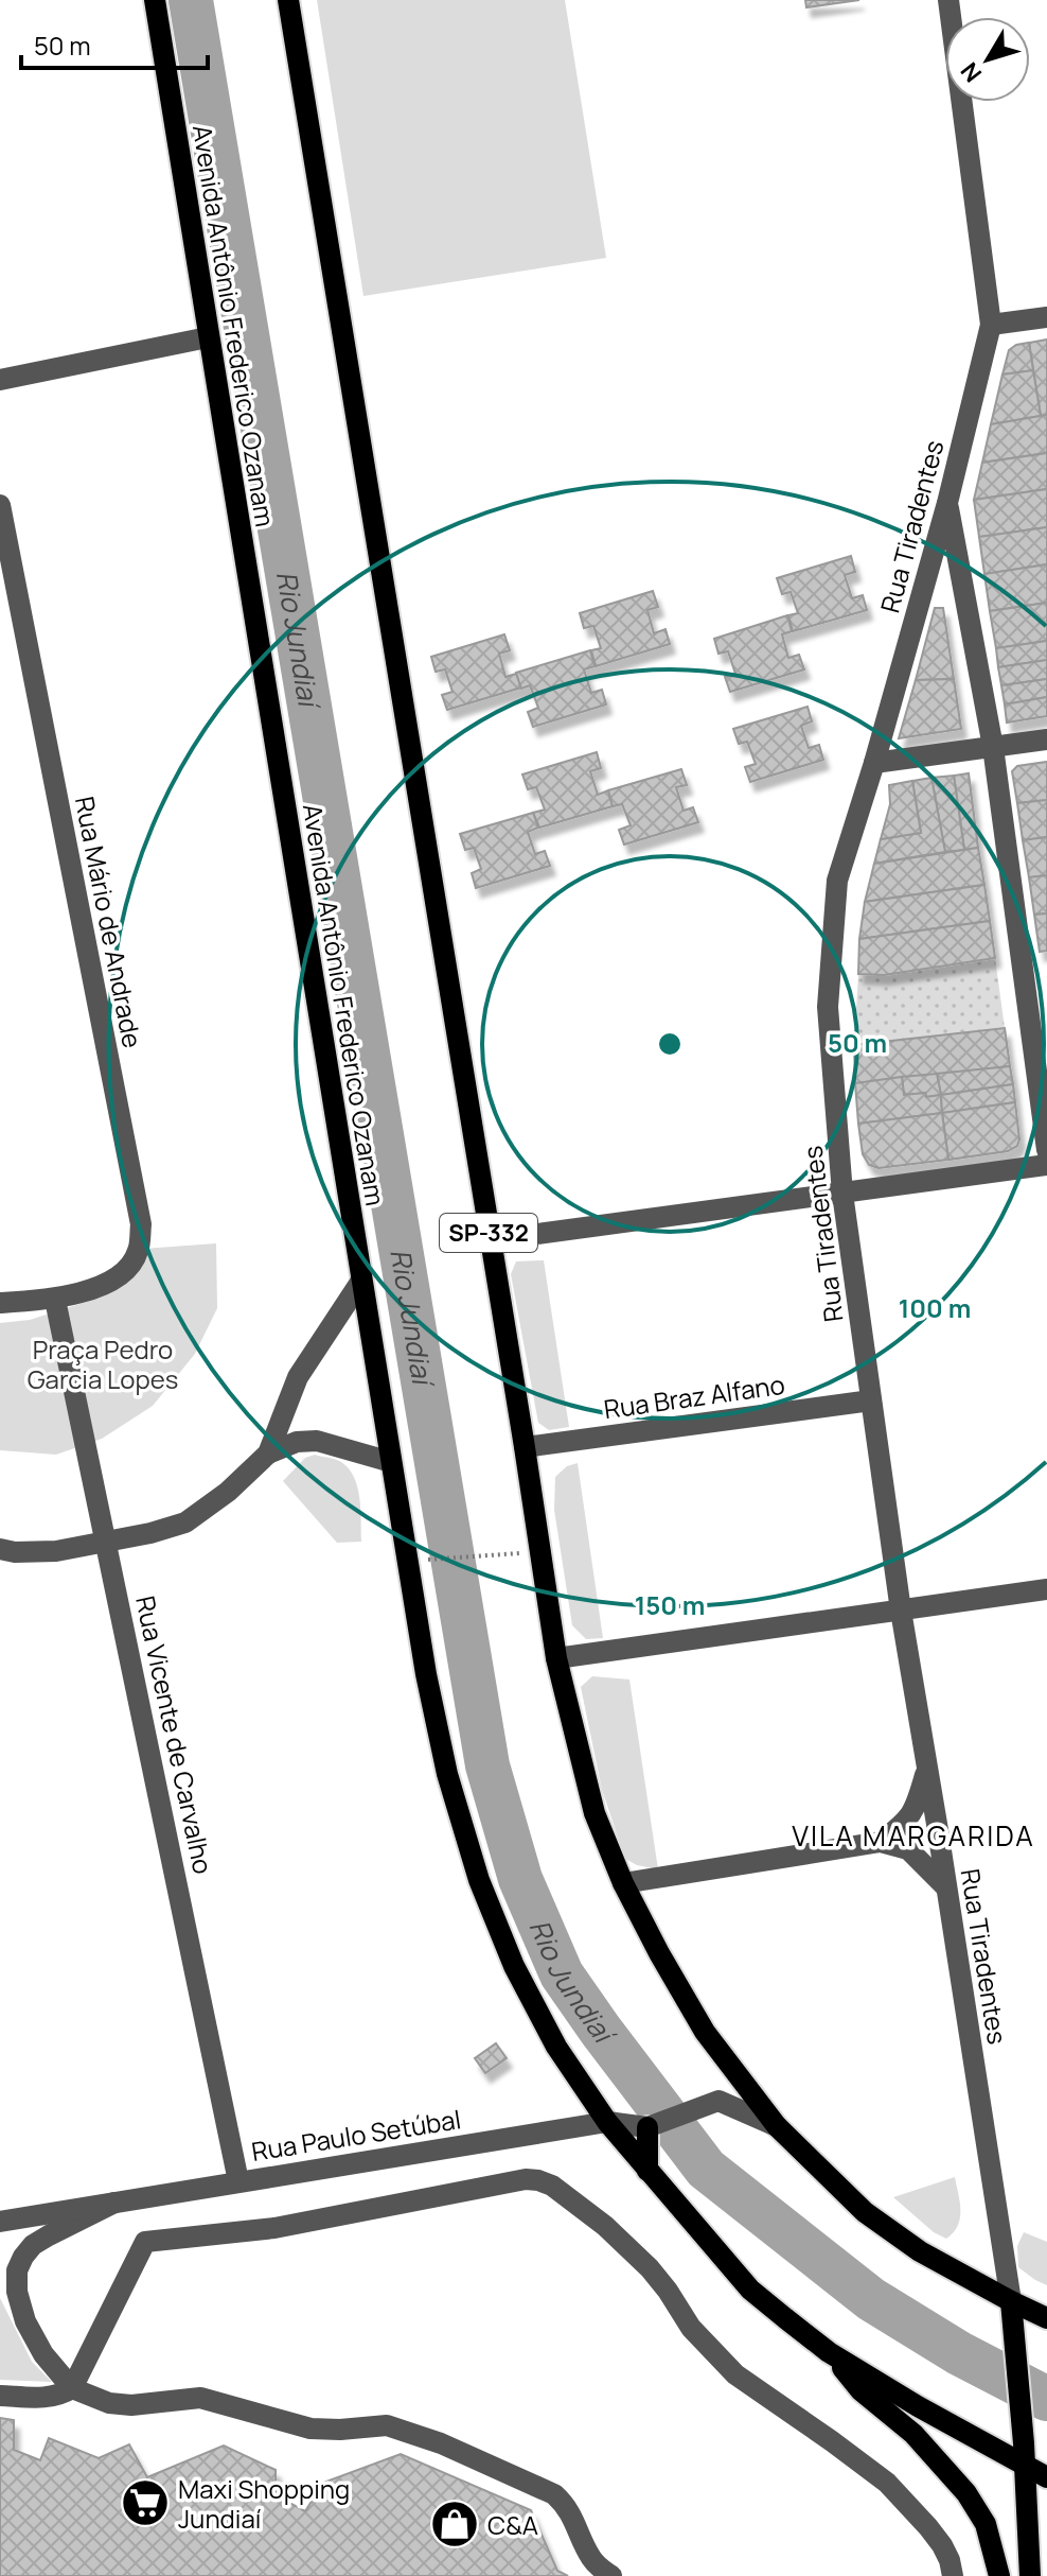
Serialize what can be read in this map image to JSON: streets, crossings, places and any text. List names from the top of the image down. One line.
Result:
{"streets":{"main road":["Avenida Antônio Frederico Ozanam","Rua Tiradentes","SP-332"],"street":["Rua Mário de Andrade","Rua Braz Alfano","Rua Vicente de Carvalho","Rua Paulo Setúbal"]},"crossings":[["Avenida Antônio Frederico Ozanam","Rua Tiradentes"],["Avenida Antônio Frederico Ozanam","Rua Paulo Setúbal"],["Rua Tiradentes","SP-332"],["Rua Tiradentes","Rua Braz Alfano"],["Rua Mário de Andrade","Rua Vicente de Carvalho"],["SP-332","Rua Braz Alfano"],["SP-332","Rua Paulo Setúbal"],["Rua Vicente de Carvalho","Rua Paulo Setúbal"]],"districts":["VILA MARGARIDA"],"water":["Rio Jundiaí"],"parks":["Praça Pedro Garcia Lopes"],"places":{"supermarket":["Maxi Shopping Jundiaí"],"shop":["C&A"]},"scale_bar":"50 m","north":"bottom left","rings":["50 m","100 m","150 m"]}
